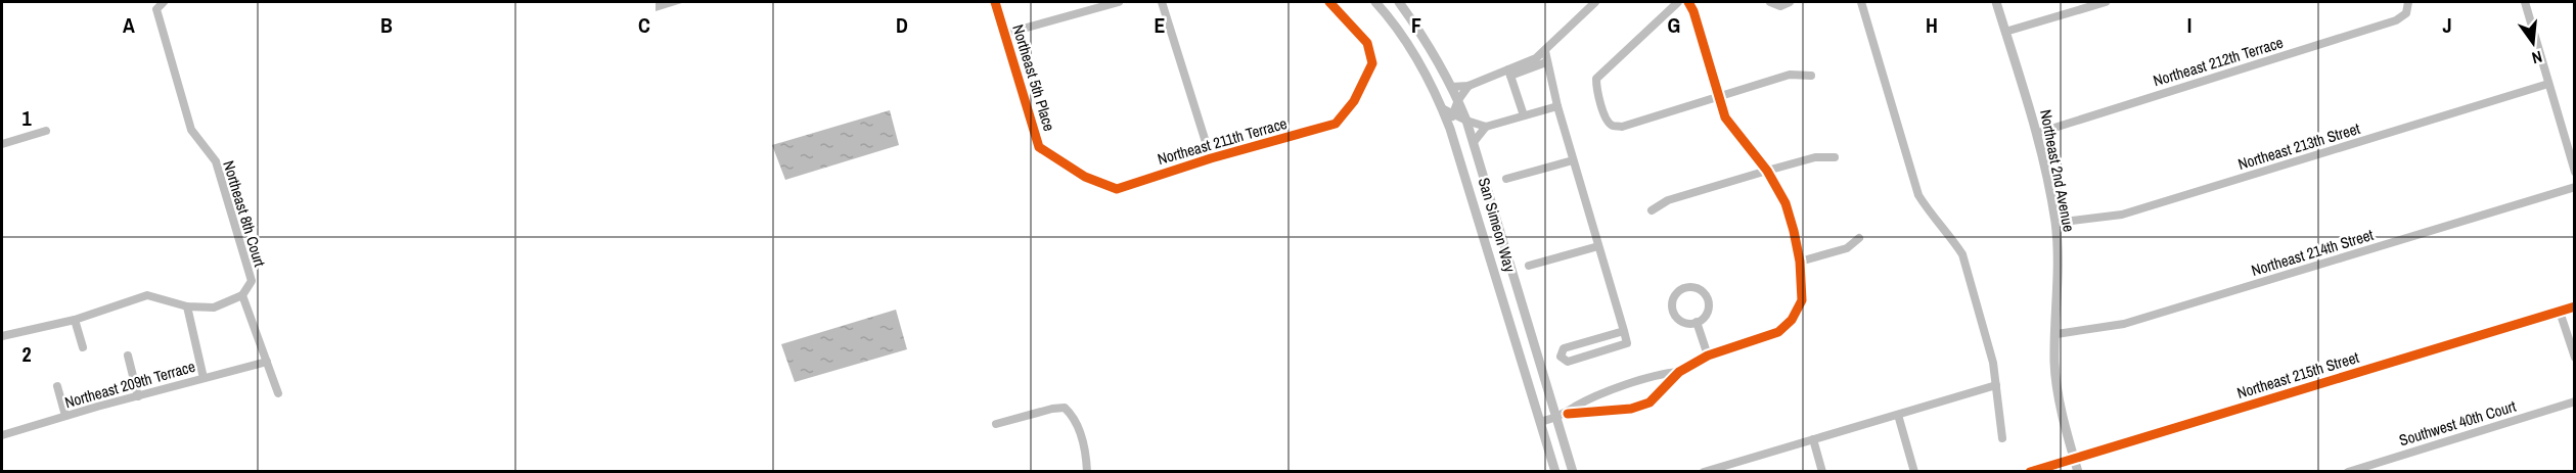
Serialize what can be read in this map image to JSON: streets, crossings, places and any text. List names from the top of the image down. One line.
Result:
{"streets":{"street":["Northeast 212th Terrace","Northeast 5th Place","Northeast 211th Terrace","Northeast 213th Street","Northeast 2nd Avenue","Northeast 8th Court","San Simeon Way","Northeast 214th Street","Northeast 215th Street","Northeast 209th Terrace","Southwest 40th Court"]},"crossings":[["Northeast 212th Terrace","Northeast 2nd Avenue"],["Northeast 5th Place","Northeast 211th Terrace"],["Northeast 213th Street","Northeast 2nd Avenue"],["Northeast 2nd Avenue","Northeast 214th Street"],["Northeast 2nd Avenue","Northeast 215th Street"]],"north":"bottom","grid":{"columns":["A","B","C","D","E","F","G","H","I","J"],"rows":["1","2"]}}
